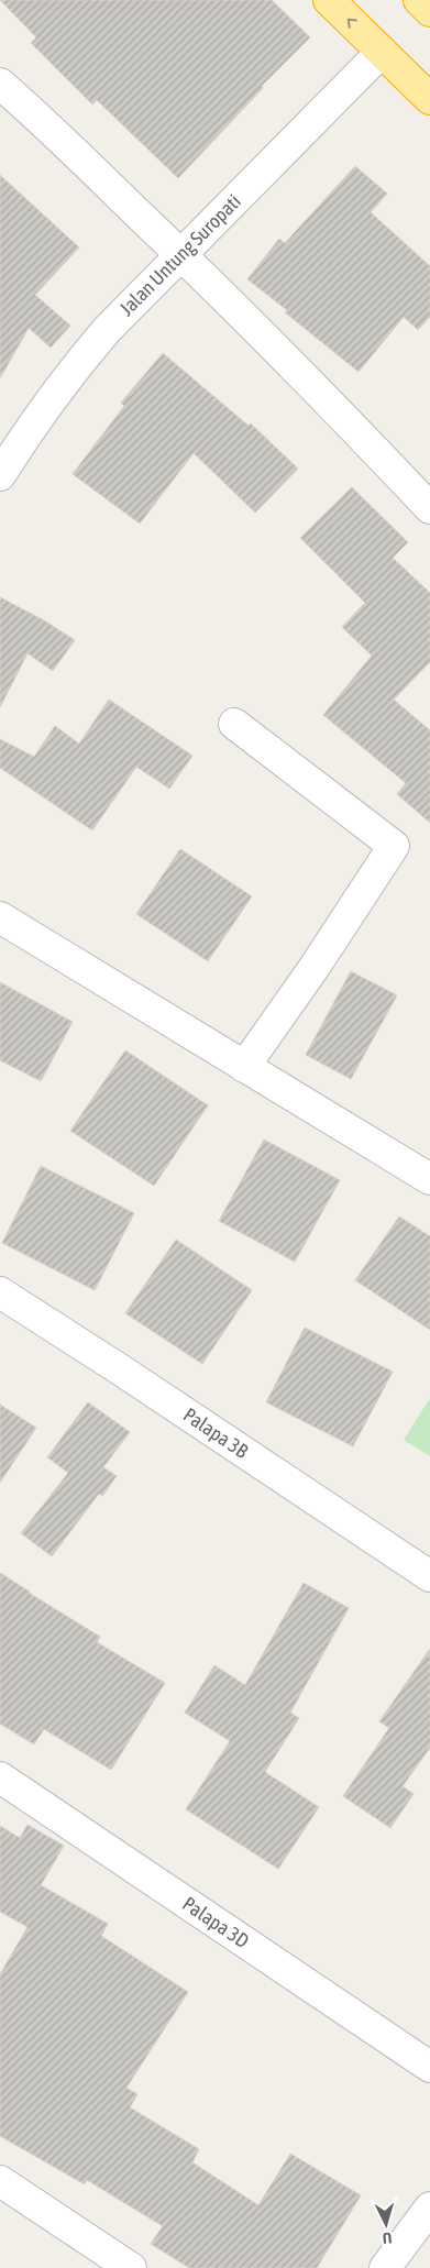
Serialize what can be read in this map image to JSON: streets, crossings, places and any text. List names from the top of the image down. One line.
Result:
{"streets":{"street":["Jalan Untung Suropati","Palapa 3B","Palapa 3D"]},"north":"bottom"}
